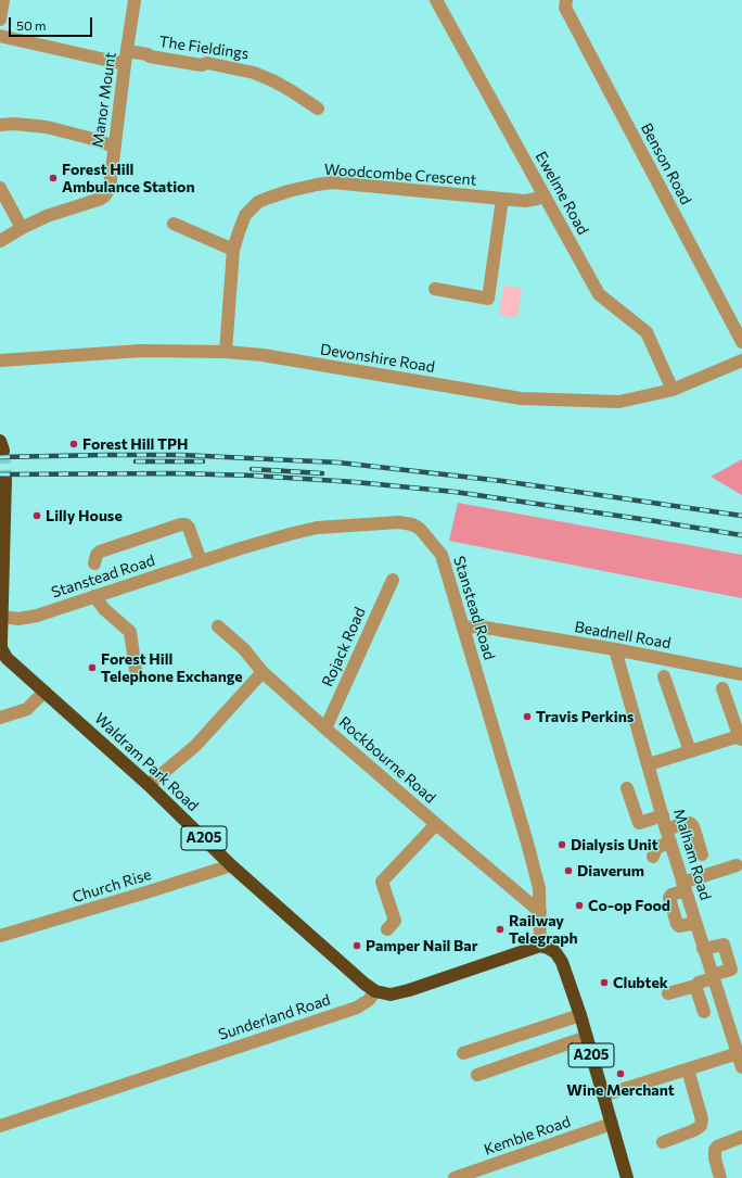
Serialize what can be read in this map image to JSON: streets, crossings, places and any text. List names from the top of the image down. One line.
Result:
{"streets":{"highway":["Waldram Park Road","A205"],"street":["The Fieldings","Manor Mount","Benson Road","Woodcombe Crescent","Ewelme Road","Devonshire Road","Stanstead Road","Beadnell Road","Rojack Road","Rockbourne Road","Malham Road","Church Rise","Sunderland Road","Kemble Road"]},"crossings":[["The Fieldings","Manor Mount"],["Woodcombe Crescent","Ewelme Road"],["Woodcombe Crescent","Devonshire Road"],["Ewelme Road","Devonshire Road"],["Stanstead Road","Beadnell Road"],["Stanstead Road","Rockbourne Road"],["Stanstead Road","Waldram Park Road"],["Stanstead Road","A205"],["Beadnell Road","Malham Road"],["Rojack Road","Rockbourne Road"],["Waldram Park Road","Church Rise"],["Waldram Park Road","Sunderland Road"],["A205","Kemble Road"]],"places":["Forest Hill Ambulance Station","Forest Hill TPH","Lilly House","Forest Hill Telephone Exchange","Travis Perkins","Dialysis Unit","Diaverum","Co-op Food","Railway Telegraph","Pamper Nail Bar","Clubtek","Wine Merchant"],"scale_bar":"50 m"}
